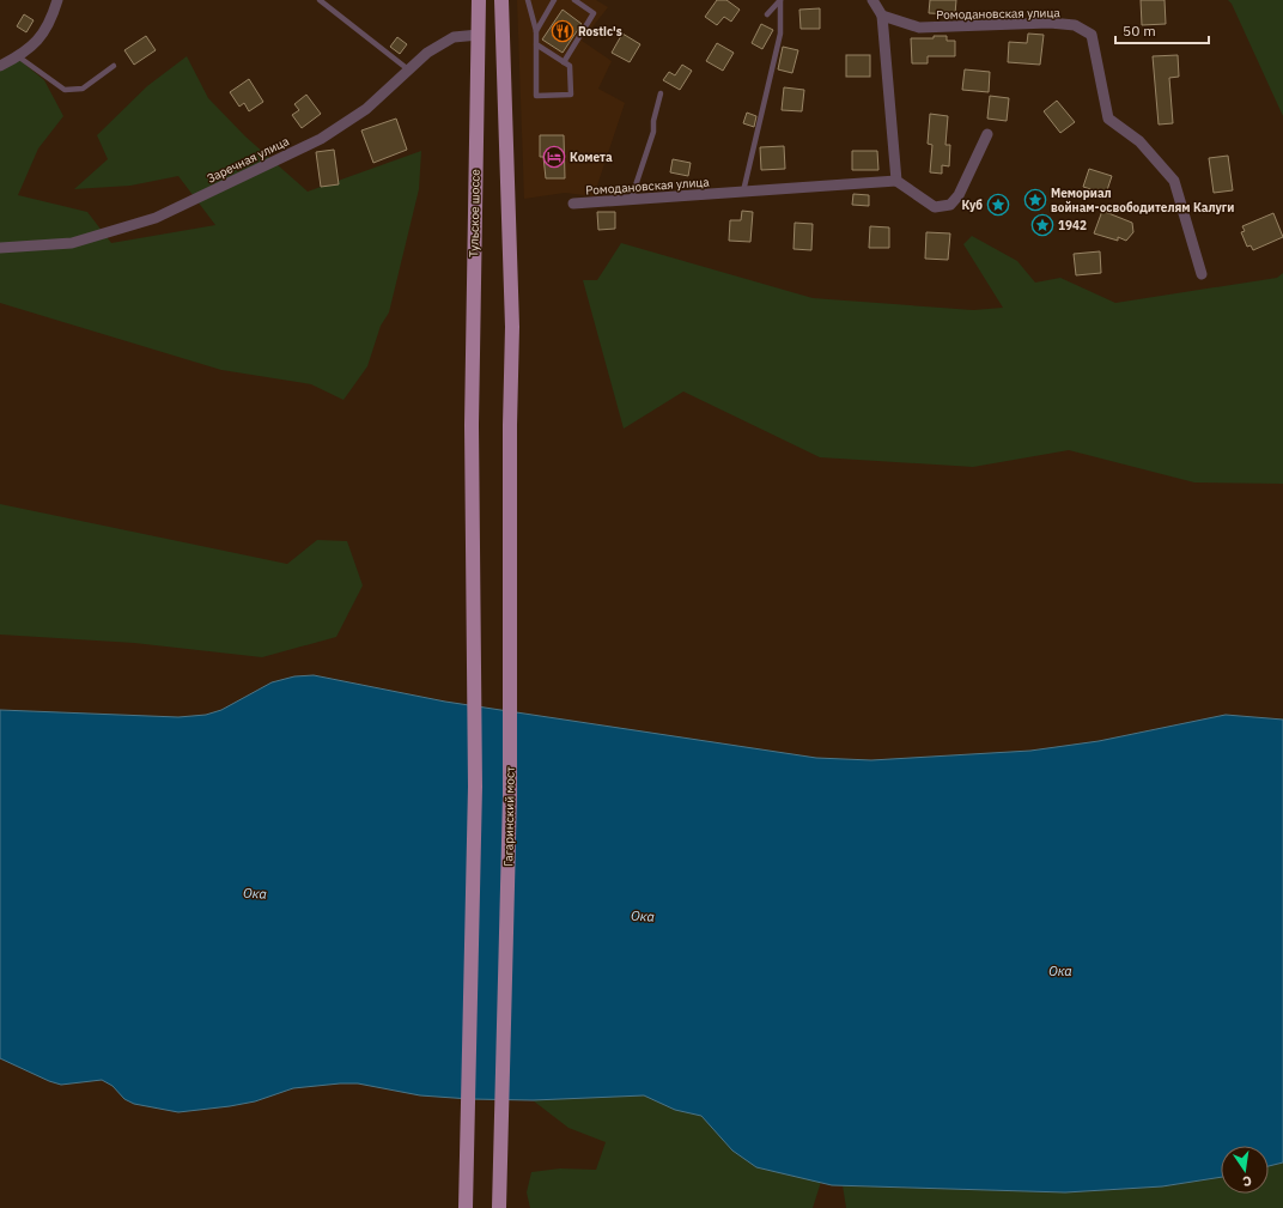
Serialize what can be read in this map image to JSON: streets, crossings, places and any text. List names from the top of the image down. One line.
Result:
{"streets":{"main road":["Тульское шоссе","Гагаринский мост"],"street":["Ромодановская улица","Заречная улица"]},"crossings":[["Заречная улица","Тульское шоссе"]],"water":["Ока"],"places":{"restaurant":["Rostic's"],"hotel":["Комета"],"place":["Мемориал войнам-освободителям Калуги","Куб","1942"]},"scale_bar":"50 m","north":"bottom"}
